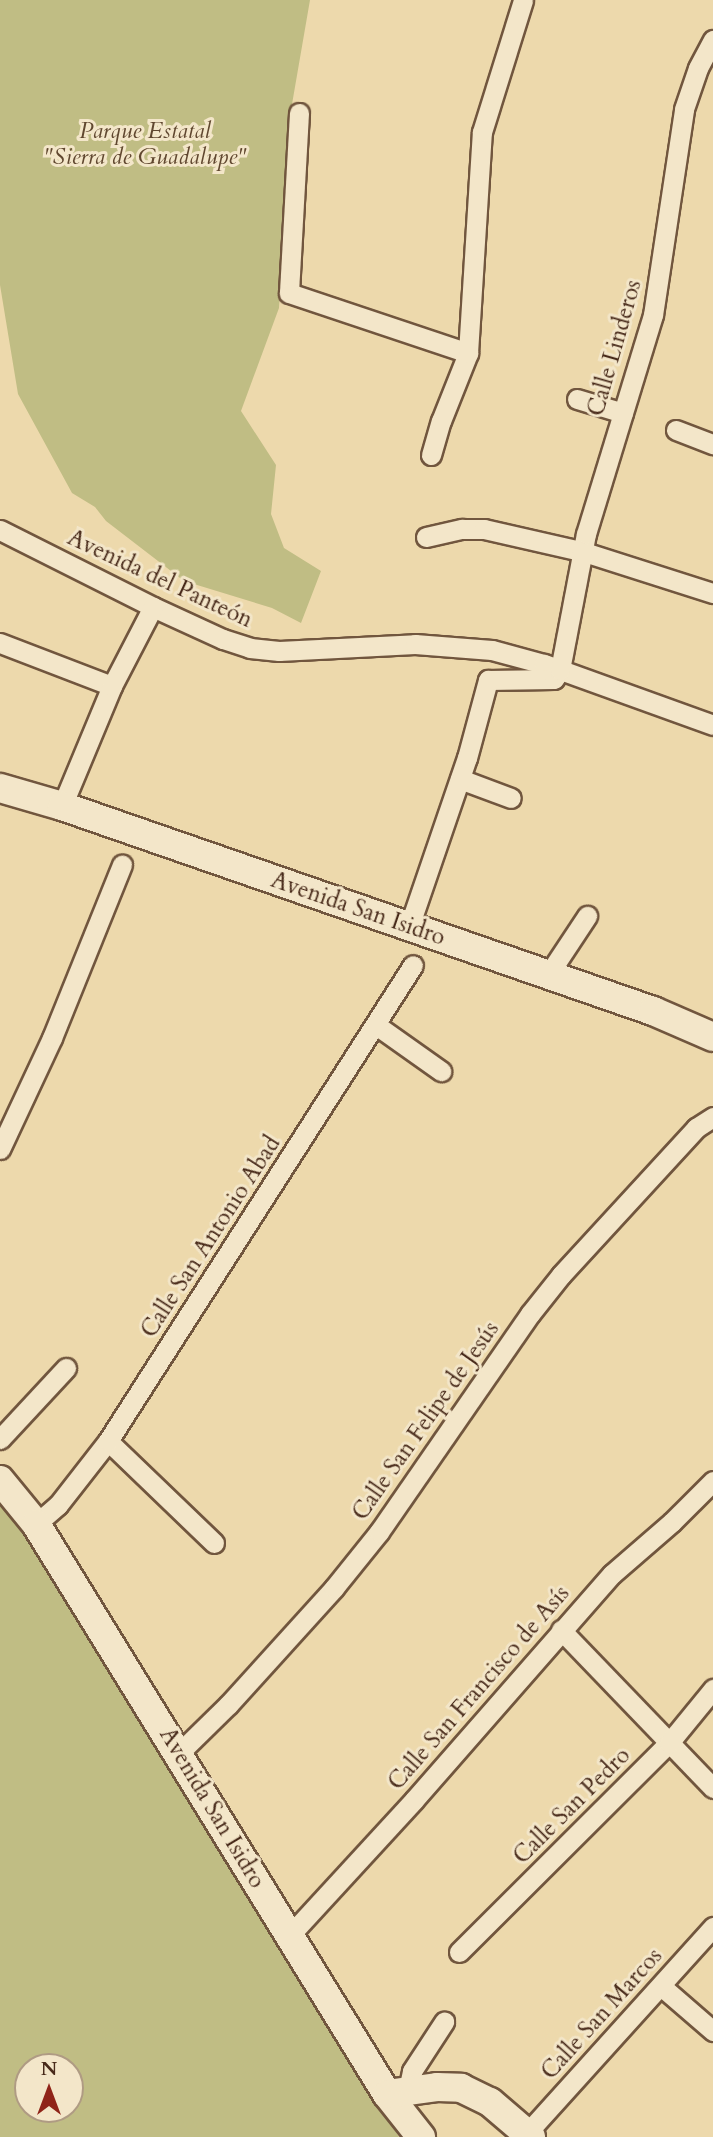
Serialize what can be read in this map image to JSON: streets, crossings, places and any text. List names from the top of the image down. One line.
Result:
{"streets":{"street":["Calle Linderos","Avenida del Panteón","Avenida San Isidro","Calle San Antonio Abad","Calle San Felipe de Jesús","Calle San Francisco de Asís","Calle San Pedro","Calle San Marcos"]},"crossings":[["Calle Linderos","Avenida del Panteón"],["Avenida San Isidro","Calle San Antonio Abad"],["Avenida San Isidro","Calle San Felipe de Jesús"],["Avenida San Isidro","Calle San Francisco de Asís"]],"parks":["Parque Estatal \"Sierra de Guadalupe\""],"north":"top"}
